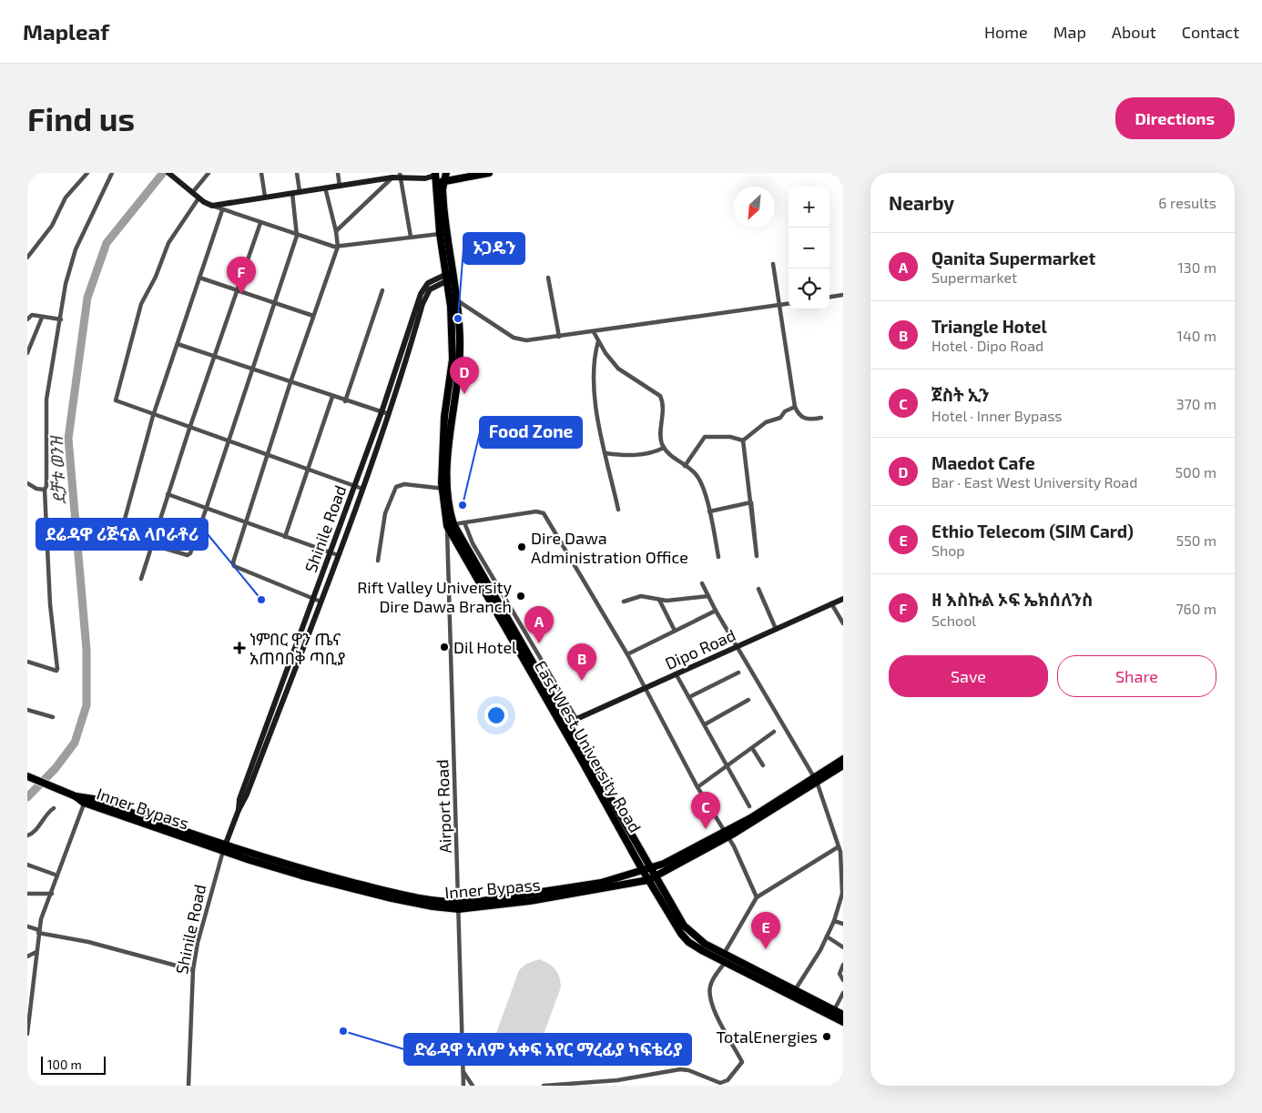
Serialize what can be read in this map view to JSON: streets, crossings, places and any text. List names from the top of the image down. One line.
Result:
{"streets":{"main road":["East West University Road","Inner Bypass"],"street":["Shinile Road","Dipo Road","Airport Road"]},"crossings":[["Shinile Road","East West University Road"],["Shinile Road","Inner Bypass"],["Dipo Road","East West University Road"],["East West University Road","Airport Road"],["East West University Road","Inner Bypass"],["Airport Road","Inner Bypass"]],"water":["ደቻቱ ወንዝ"],"places":{"other":["ኦጋዴን","Food Zone","Dire Dawa Administration Office","Rift Valley University Dire Dawa Branch","ደሬዳዋ ሪጅናል ላቦራቶሪ","Dil Hotel","ድሬዳዋ አለም አቀፍ አየር ማረፊያ ካፍቴሪያ","TotalEnergies"],"health":["ነምበር ዋን ጤና አጠባበቅ ጣቢያ"]},"scale_bar":"100 m","north":"bottom left","page":{"header":"Mapleaf","nav":["Home","Map","About","Contact"],"buttons":["Directions",["Save","Share"]],"title":"Find us","heading":["Nearby","6 results"],"map_buttons":["+","−"],"list":[{"mark":"A","name":"Qanita Supermarket","note":"Supermarket","value":"130 m"},{"mark":"B","name":"Triangle Hotel","note":"Hotel · Dipo Road","value":"140 m"},{"mark":"C","name":"ጀስት ኢን","note":"Hotel · Inner Bypass","value":"370 m"},{"mark":"D","name":"Maedot Cafe","note":"Bar · East West University Road","value":"500 m"},{"mark":"E","name":"Ethio Telecom (SIM Card)","note":"Shop","value":"550 m"},{"mark":"F","name":"ዘ እስኩል ኦፍ ኤክሰለንስ","note":"School","value":"760 m"}],"pins":["F","D","A","B","C","E"],"scale":"100 m"}}
